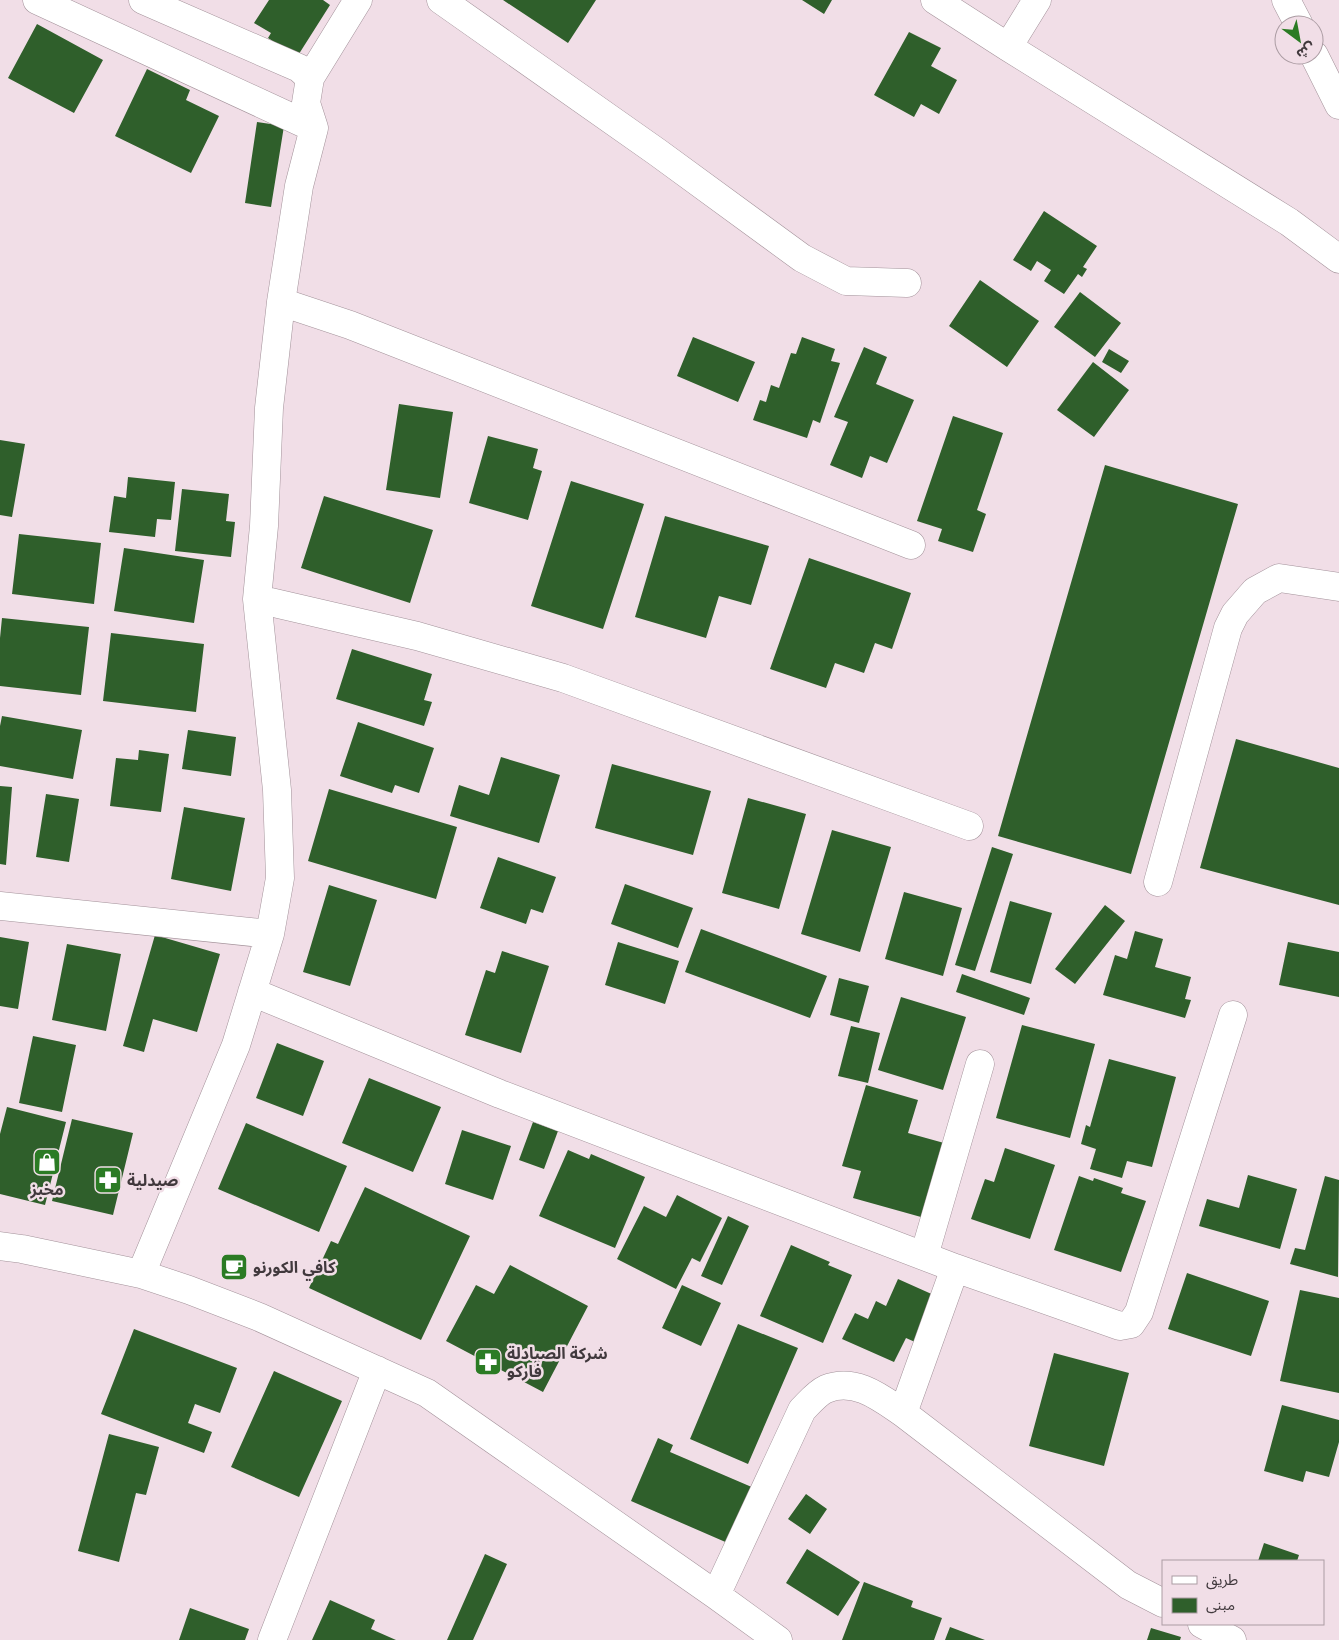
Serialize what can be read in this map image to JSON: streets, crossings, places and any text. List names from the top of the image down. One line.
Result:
{"places":{"shop":["مخبز"],"pharmacy":["صيدلية","شركة الصيادلة فاركو"],"cafe":["كافي الكورنو"]},"legend":["طريق","مبنى"],"north":"bottom right"}
